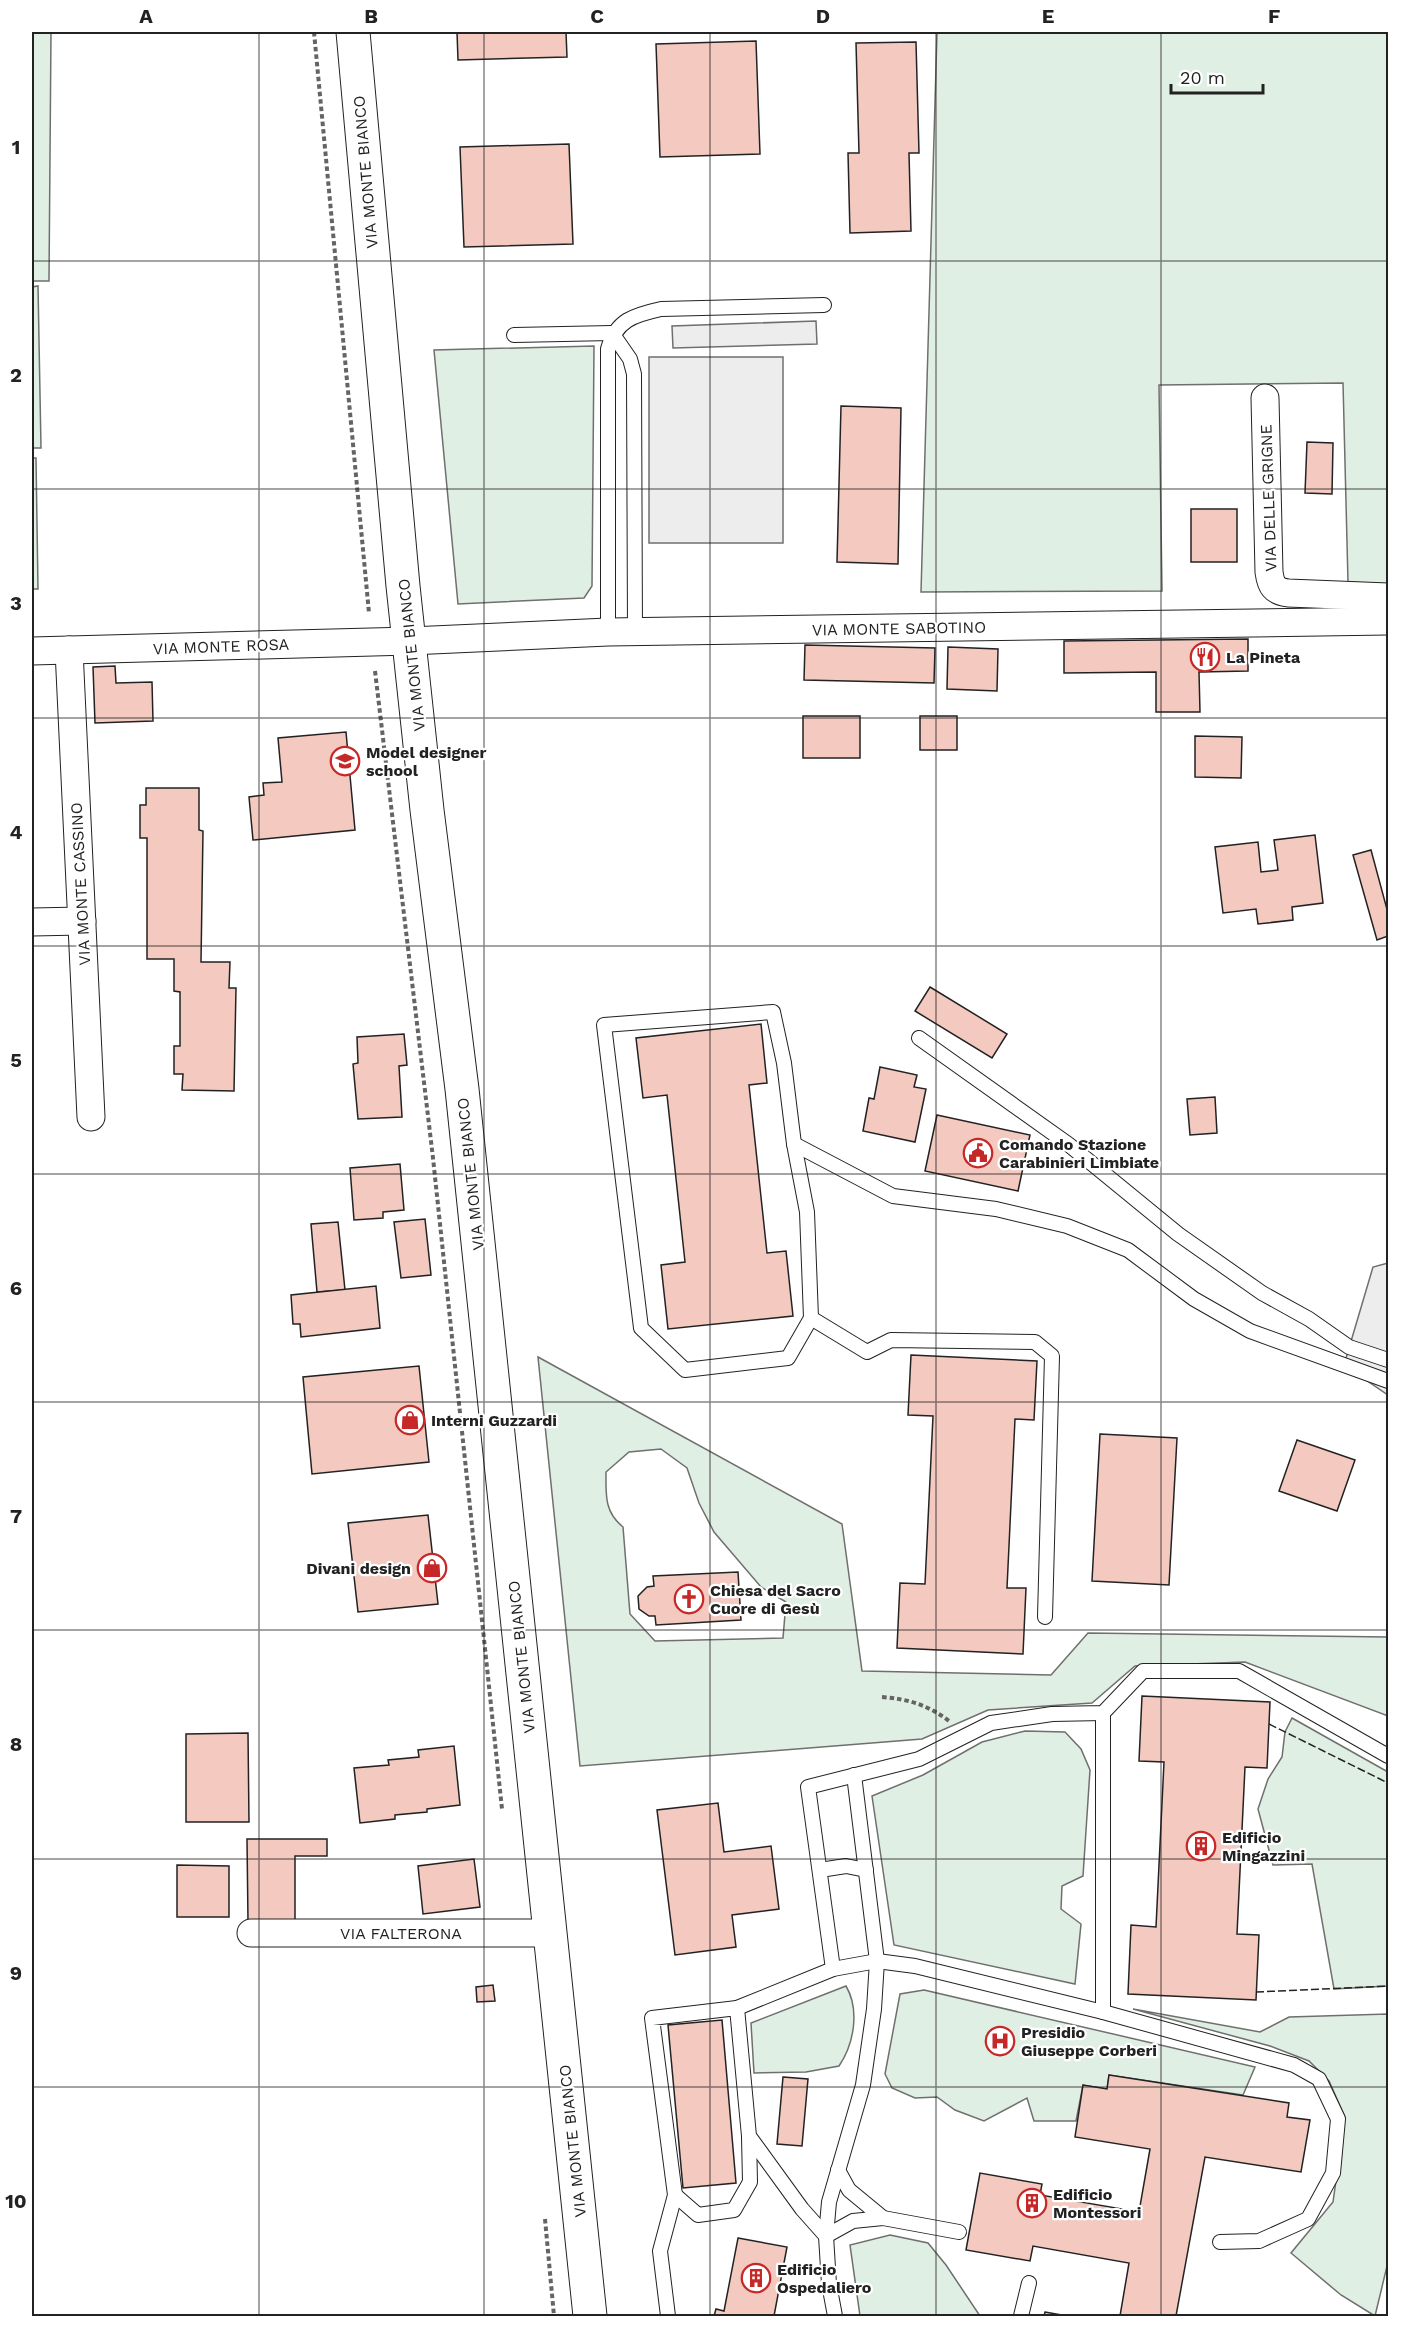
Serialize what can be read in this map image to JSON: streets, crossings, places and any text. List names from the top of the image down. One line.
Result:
{"streets":{"main road":["VIA MONTE BIANCO"],"street":["VIA DELLE GRIGNE","VIA MONTE SABOTINO","VIA MONTE ROSA","VIA MONTE CASSINO","VIA FALTERONA"]},"crossings":[["VIA MONTE BIANCO","VIA MONTE SABOTINO"],["VIA MONTE BIANCO","VIA MONTE ROSA"],["VIA MONTE BIANCO","VIA FALTERONA"],["VIA MONTE SABOTINO","VIA MONTE ROSA"],["VIA MONTE ROSA","VIA MONTE CASSINO"]],"places":{"restaurant":["La Pineta"],"school or university":["Model designer school"],"public building":["Comando Stazione Carabinieri Limbiate"],"shop":["Interni Guzzardi","Divani design"],"church":["Chiesa del Sacro Cuore di Gesù"],"building":["Edificio Mingazzini","Edificio Montessori","Edificio Ospedaliero"],"hospital":["Presidio Giuseppe Corberi"]},"scale_bar":"20 m","grid":{"columns":["A","B","C","D","E","F"],"rows":["1","2","3","4","5","6","7","8","9","10"]}}
